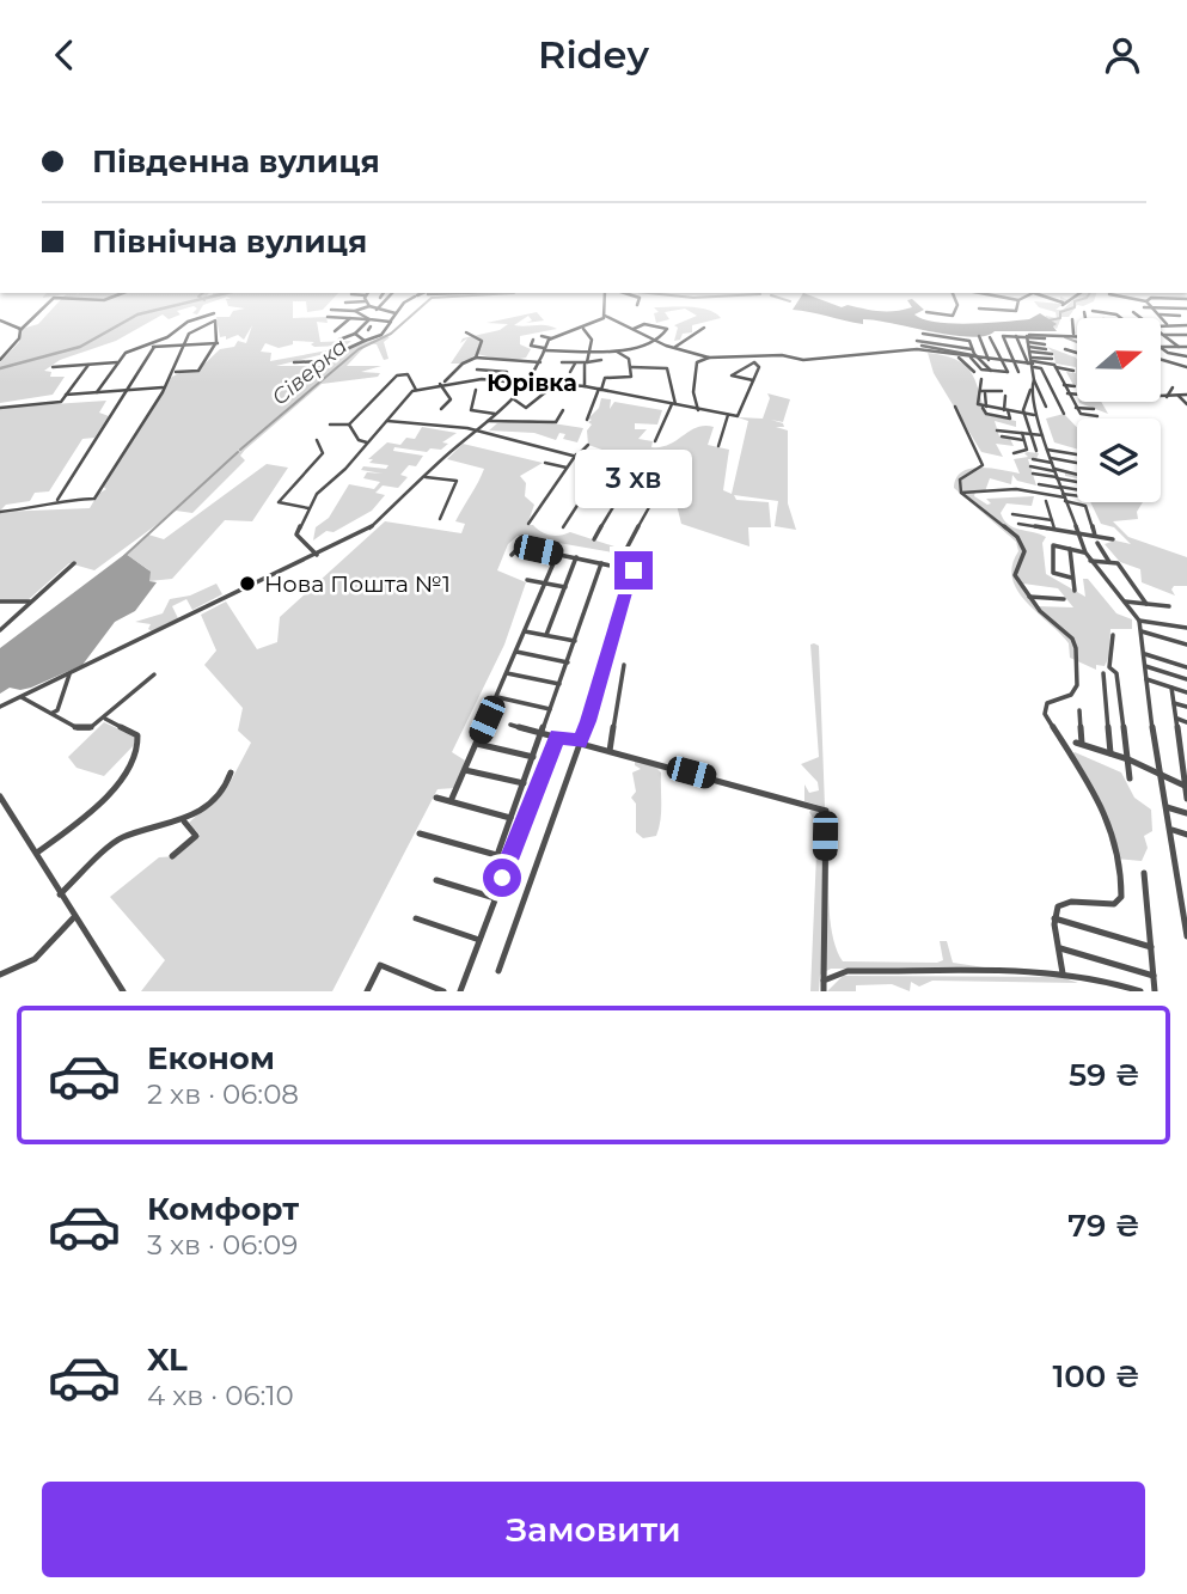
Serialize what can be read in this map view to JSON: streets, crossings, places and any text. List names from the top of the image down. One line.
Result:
{"districts":["Юрівка"],"water":["Сіверка"],"places":["Нова Пошта №1"],"north":"right","page":{"header":"Ridey","banner":["Південна вулиця","Північна вулиця"],"bubble":"3 хв","list":[{"name":"Економ","note":"2 хв · 06:08","value":"59 ₴"},{"name":"Комфорт","note":"3 хв · 06:09","value":"79 ₴"},{"name":"XL","note":"4 хв · 06:10","value":"100 ₴"}],"buttons":"Замовити"}}
